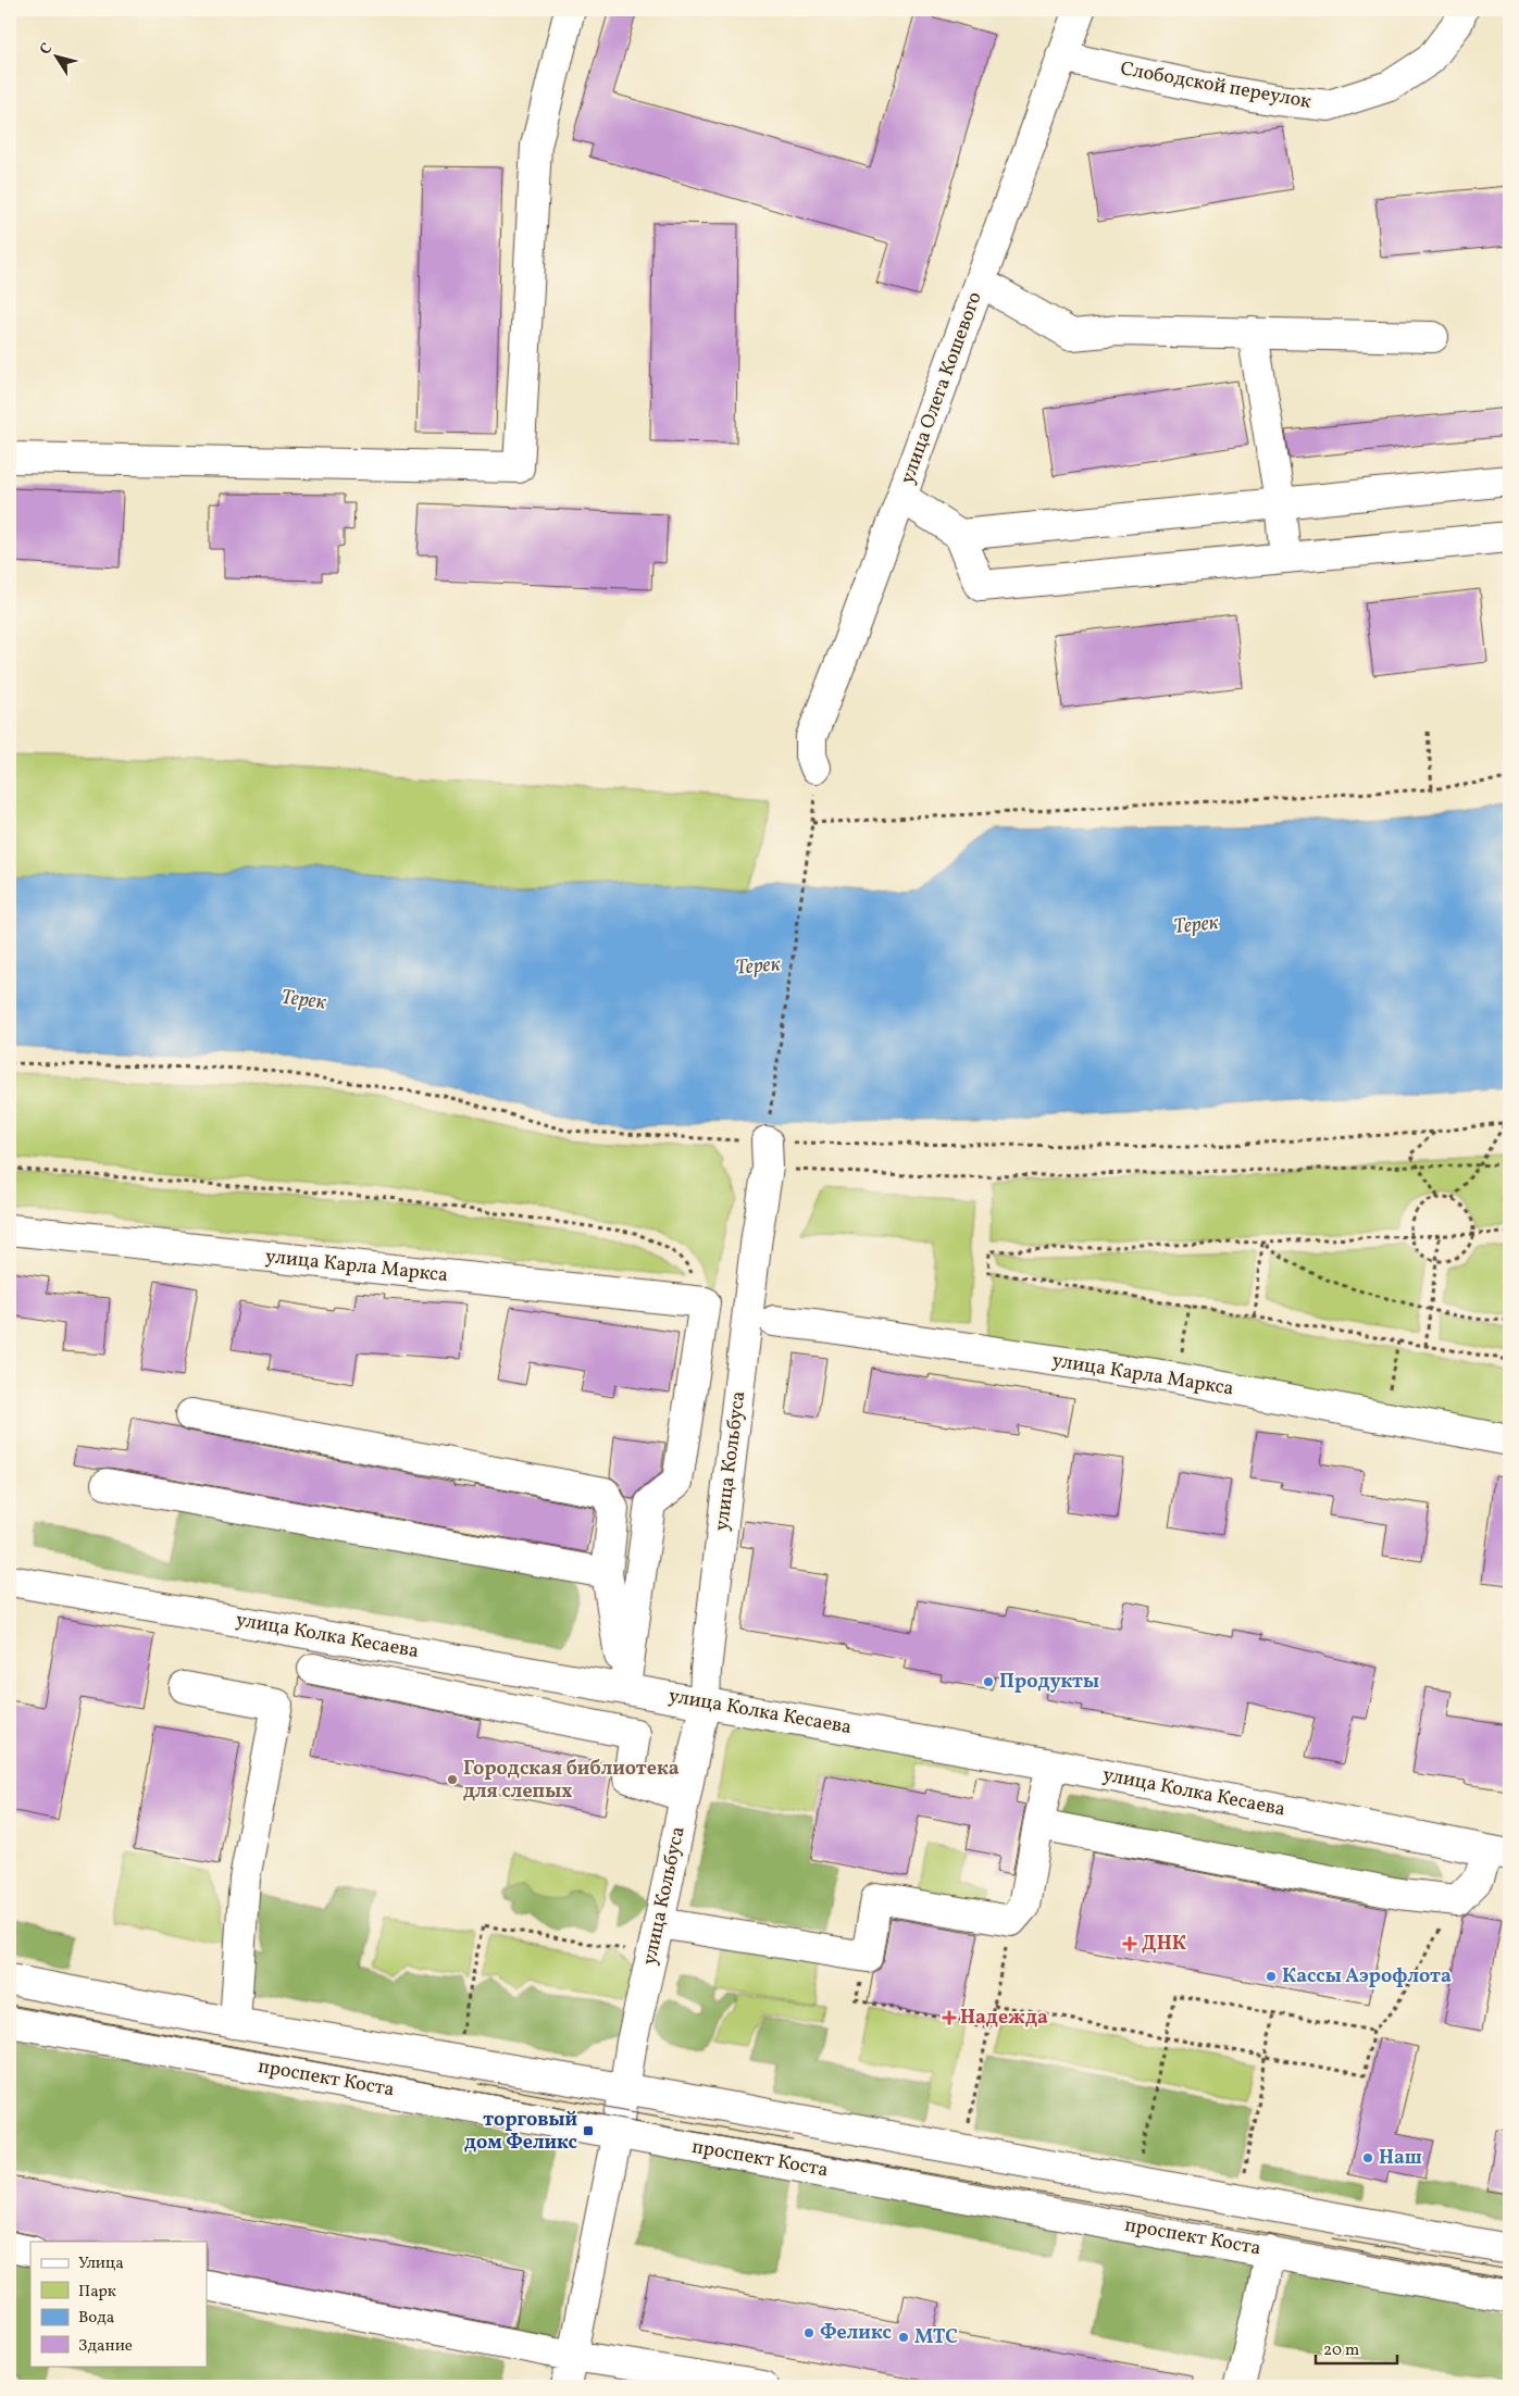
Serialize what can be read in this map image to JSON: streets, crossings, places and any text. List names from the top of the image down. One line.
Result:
{"streets":{"street":["Слободской переулок","улица Олега Кошевого","улица Карла Маркса","улица Кольбуса","улица Колка Кесаева","проспект Коста"]},"crossings":[["Слободской переулок","улица Олега Кошевого"],["улица Кольбуса","улица Колка Кесаева"],["улица Кольбуса","проспект Коста"]],"water":["Терек"],"places":{"other":["Продукты","Городская библиотека для слепых","Кассы Аэрофлота","Наш","Феликс","МТС"],"health":["ДНК","Надежда"],"transit":["торговый дом Феликс"]},"legend":["Улица","Парк","Вода","Здание"],"scale_bar":"20 m","north":"top left"}
